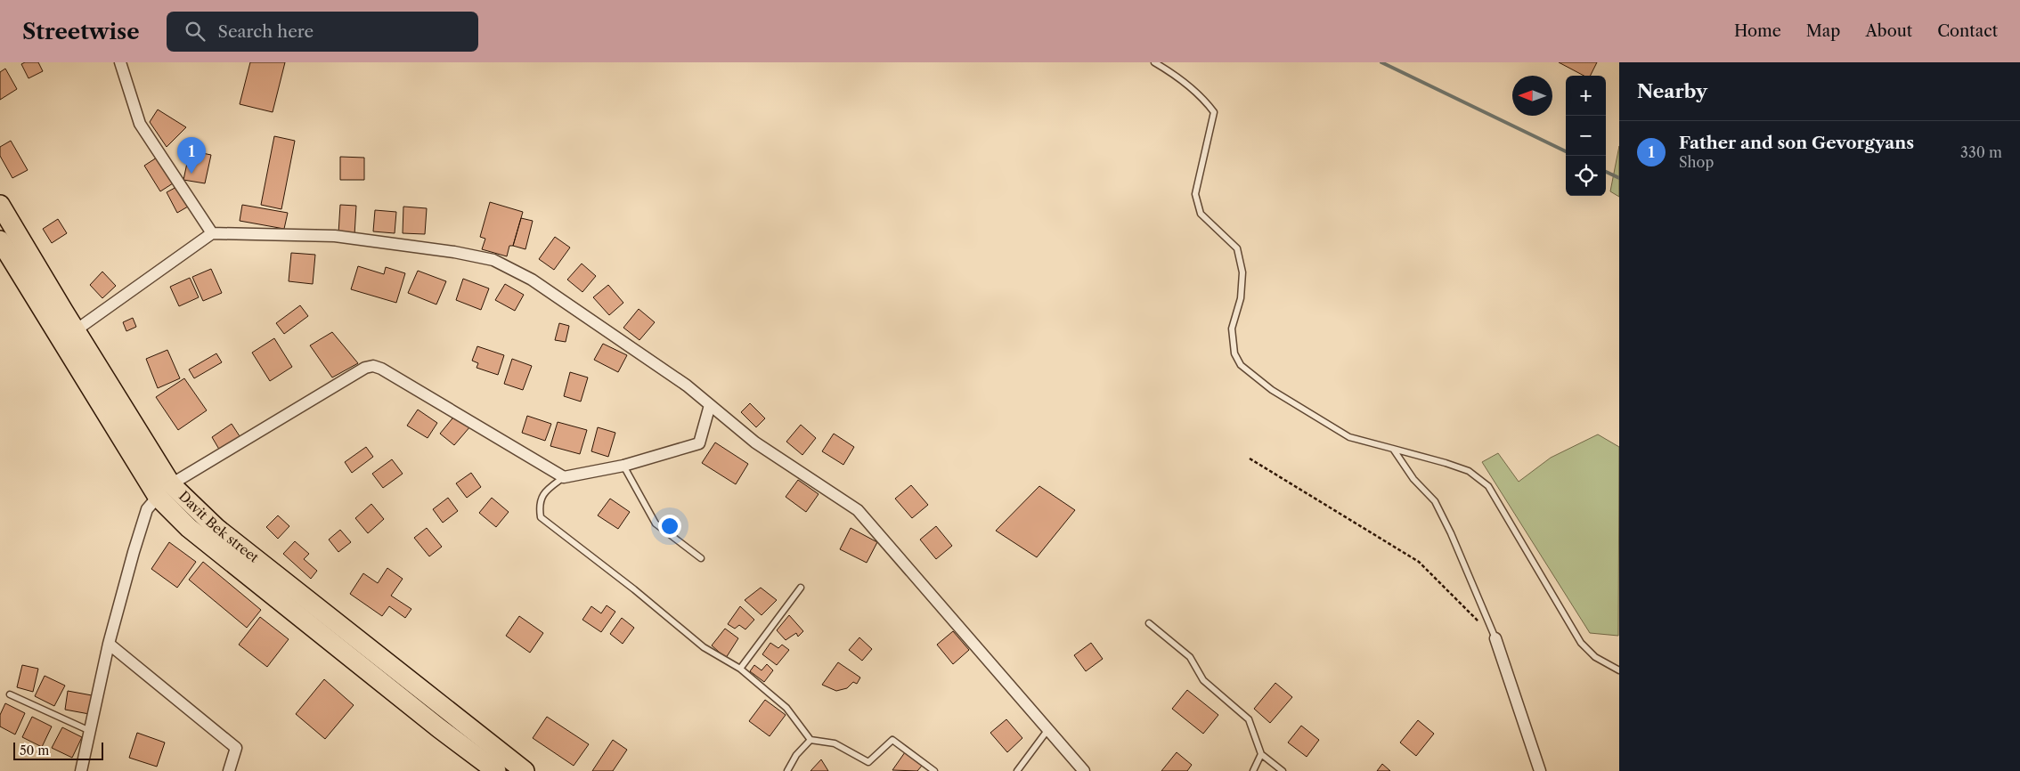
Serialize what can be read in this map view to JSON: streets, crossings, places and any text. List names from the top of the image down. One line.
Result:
{"streets":{"main road":["Davit Bek street"]},"scale_bar":"50 m","north":"left","page":{"header":"Streetwise","search":"Search here","nav":["Home","Map","About","Contact"],"heading":"Nearby","map_buttons":["+","−"],"list":[{"mark":"1","name":"Father and son Gevorgyans","note":"Shop","value":"330 m"}],"pins":"1","scale":"50 m"}}
